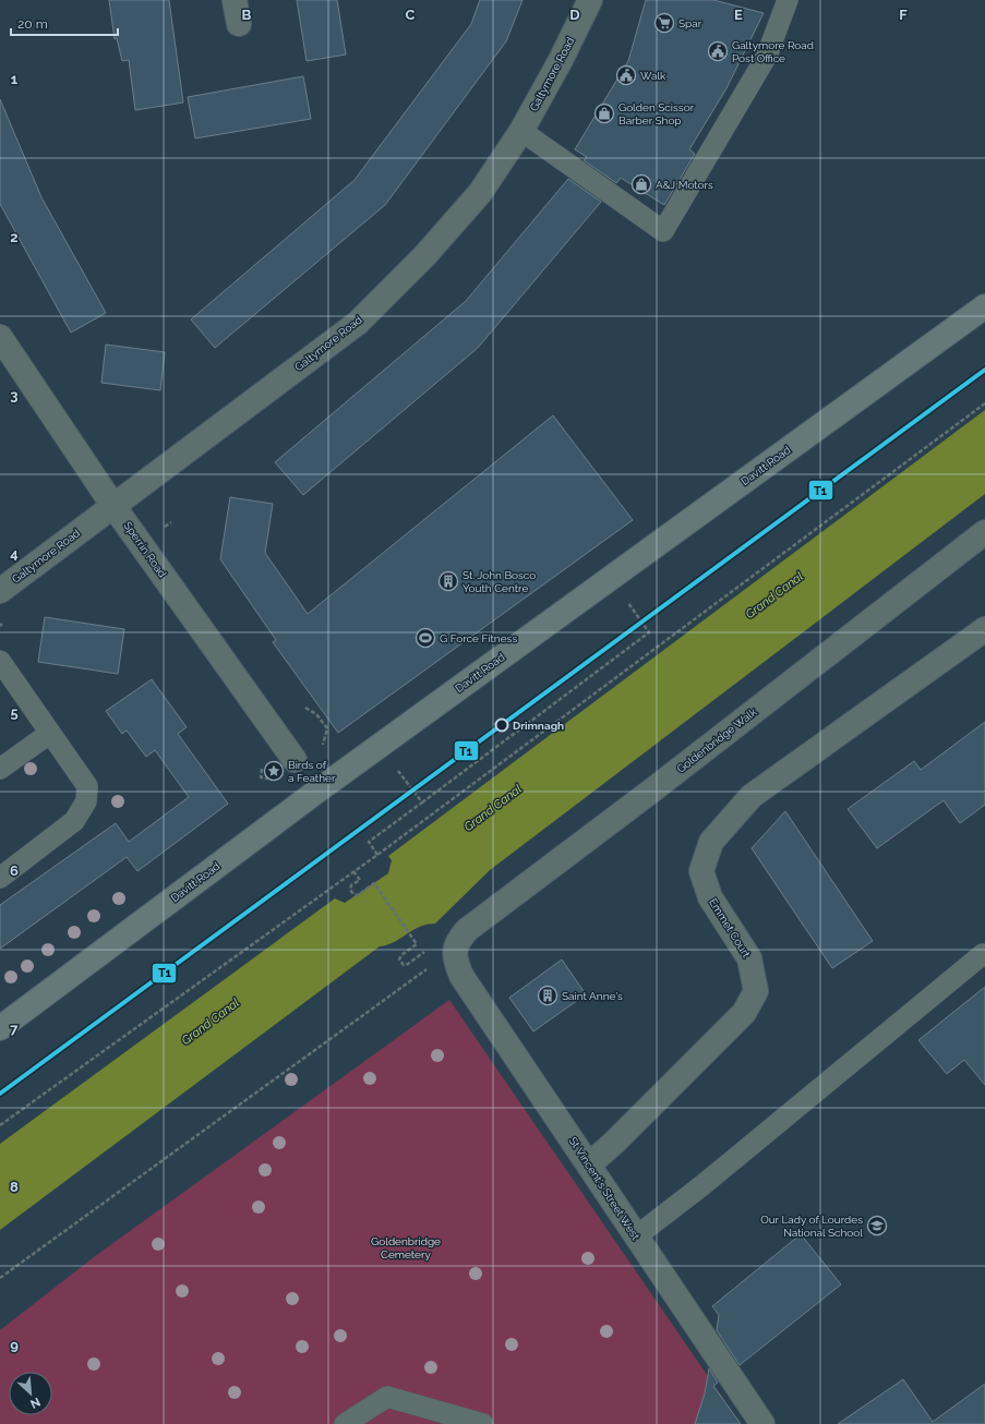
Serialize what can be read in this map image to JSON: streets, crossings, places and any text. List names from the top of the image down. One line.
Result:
{"streets":{"main road":["Davitt Road"],"street":["Galtymore Road","Sperrin Road","Goldenbridge Walk","Emmet Court","St Vincent's Street West"]},"crossings":[["Galtymore Road","Sperrin Road"],["Goldenbridge Walk","St Vincent's Street West"],["Emmet Court","St Vincent's Street West"]],"water":["Grand Canal"],"parks":["Goldenbridge Cemetery"],"places":{"supermarket":["Spar"],"public building":["Galtymore Road Post Office","Walk"],"shop":["Golden Scissor Barber Shop","A&J Motors"],"building":["St. John Bosco Youth Centre","Saint Anne's"],"sports":["G Force Fitness"],"other":["Drimnagh"],"place":["Birds of a Feather"],"school or university":["Our Lady of Lourdes National School"]},"lines":["transit line T1"],"scale_bar":"20 m","north":"bottom right","grid":{"columns":["B","C","D","E","F"],"rows":["1","2","3","4","5","6","7","8","9"]}}
